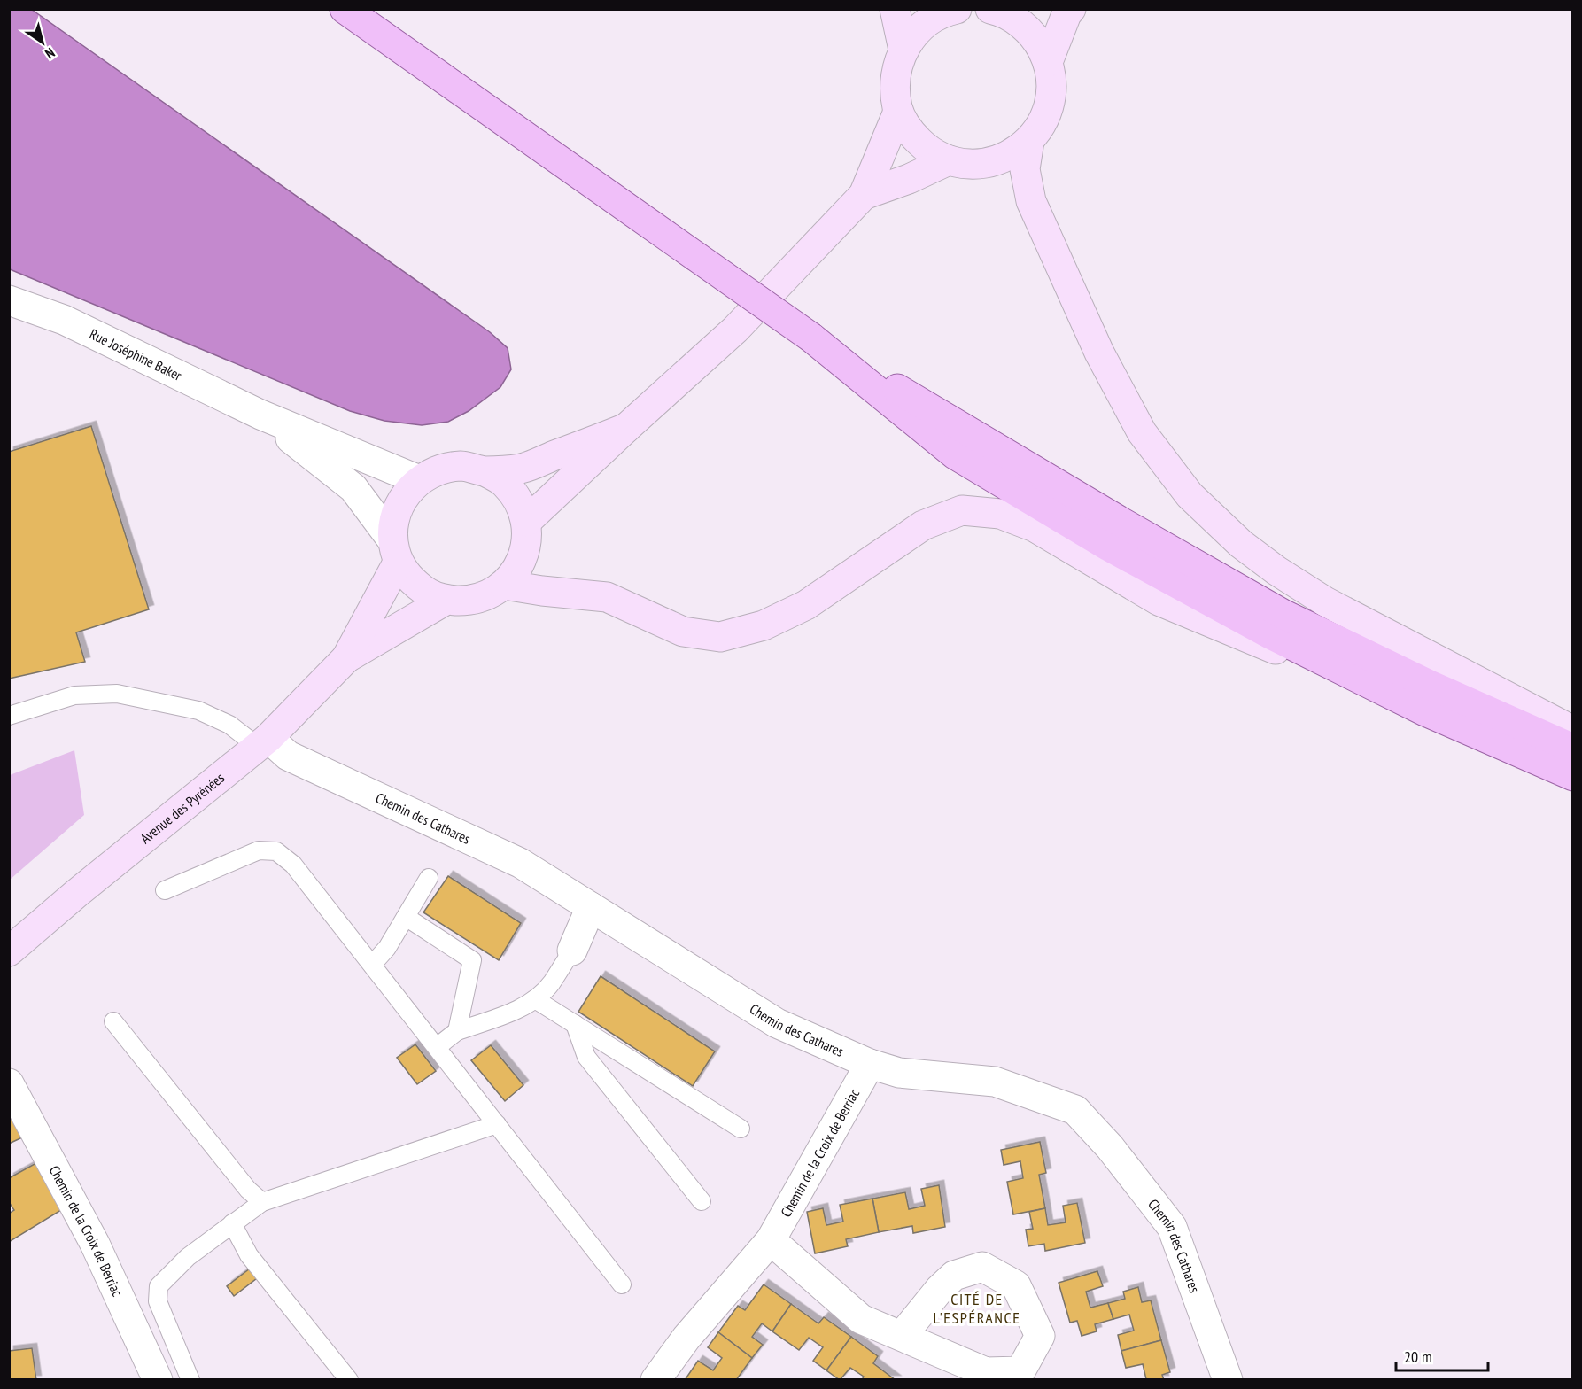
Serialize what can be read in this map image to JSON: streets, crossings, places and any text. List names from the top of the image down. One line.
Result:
{"streets":{"main road":["Avenue des Pyrénées"],"street":["Rue Joséphine Baker","Chemin des Cathares","Chemin de la Croix de Berriac"]},"crossings":[["Rue Joséphine Baker","Avenue des Pyrénées"],["Avenue des Pyrénées","Chemin des Cathares"],["Chemin des Cathares","Chemin de la Croix de Berriac"]],"districts":["CITÉ DE L'ESPÉRANCE"],"scale_bar":"20 m","north":"bottom right"}
